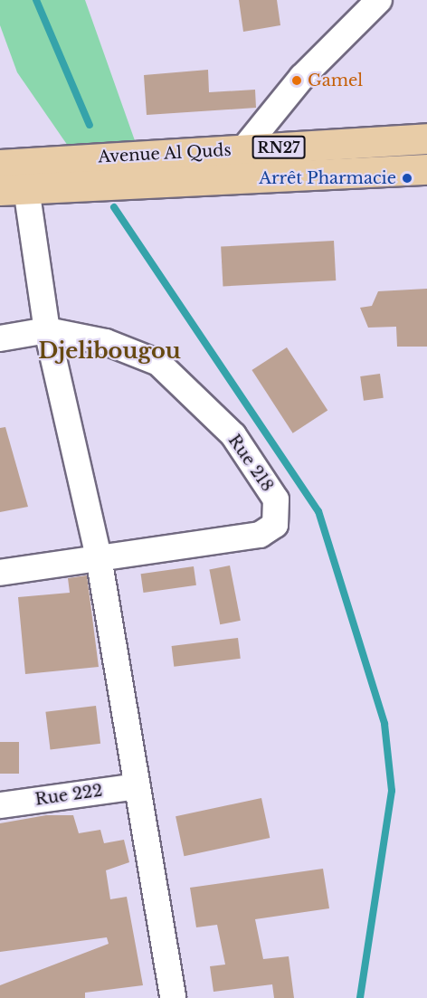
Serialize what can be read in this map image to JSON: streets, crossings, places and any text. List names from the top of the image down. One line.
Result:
{"streets":{"main road":["RN27","Avenue Al Quds"],"street":["Rue 218","Rue 222"]},"districts":["Djelibougou"],"places":["Gamel","Arrêt Pharmacie"]}
